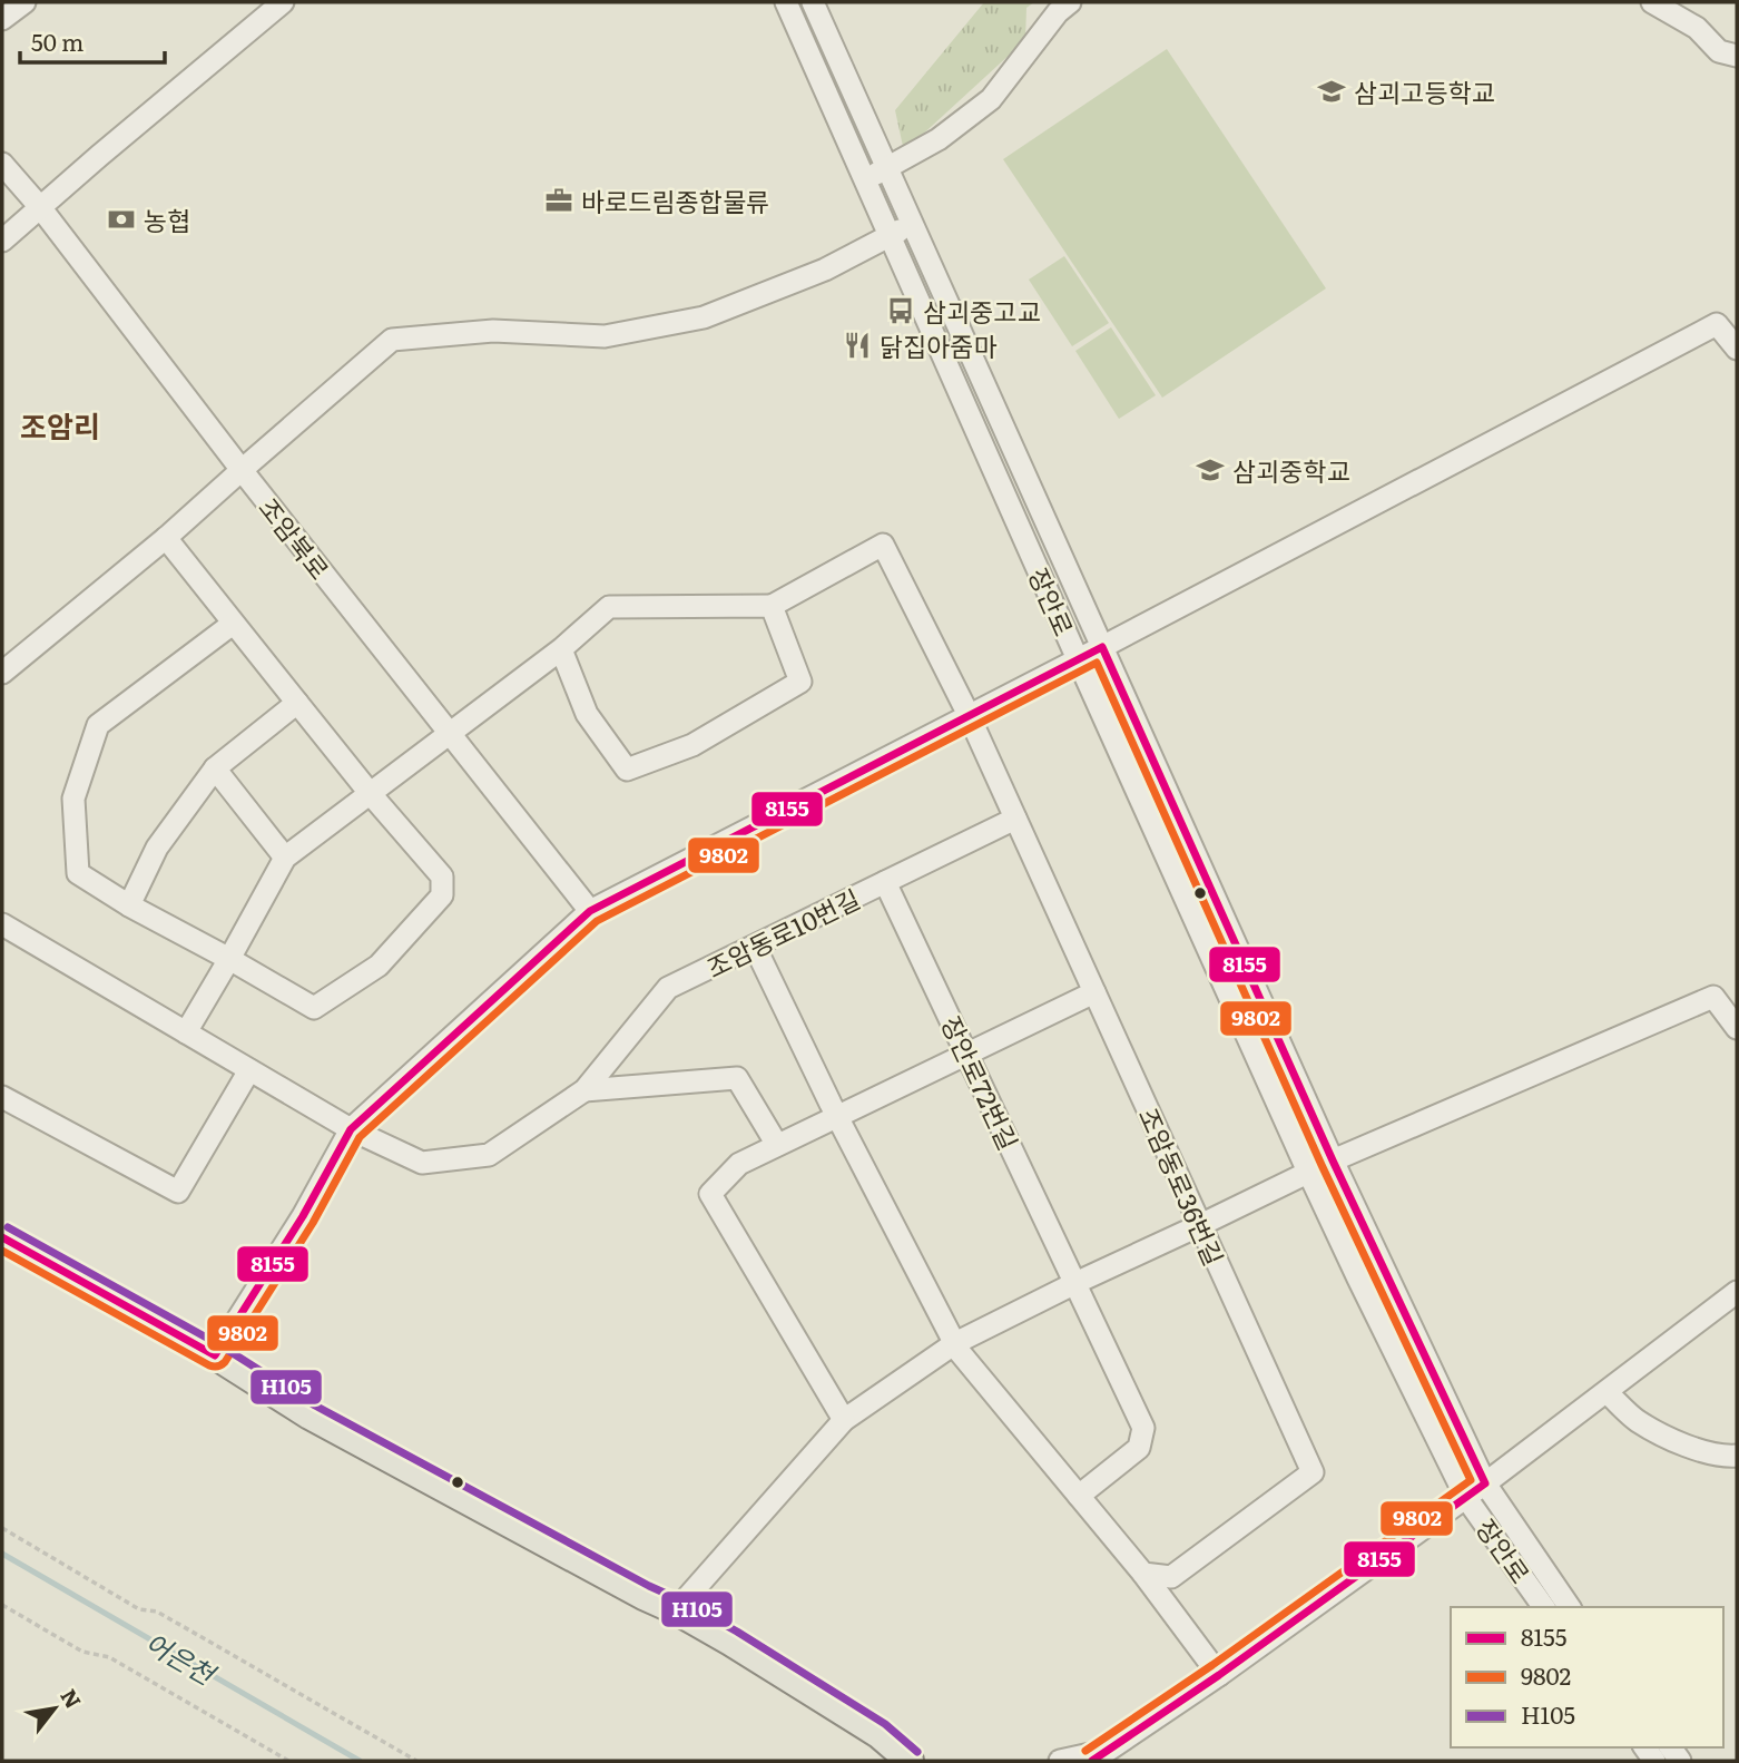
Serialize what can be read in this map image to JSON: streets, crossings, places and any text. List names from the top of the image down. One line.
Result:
{"streets":{"street":["조암북로","장안로","조암동로10번길","장안로72번길","조암동로36번길"]},"crossings":[["조암동로10번길","장안로72번길"],["조암동로10번길","조암동로36번길"]],"districts":["조암리"],"water":["어은천"],"places":{"school or university":["삼괴고등학교","삼괴중학교"],"office":["바로드림종합물류"],"bank":["농협"],"bus stop":["삼괴중고교"],"restaurant":["닭집아줌마"]},"lines":["transit line 8155","transit line 9802","transit line H105"],"legend":["8155","9802","H105"],"scale_bar":"50 m","north":"top right"}
